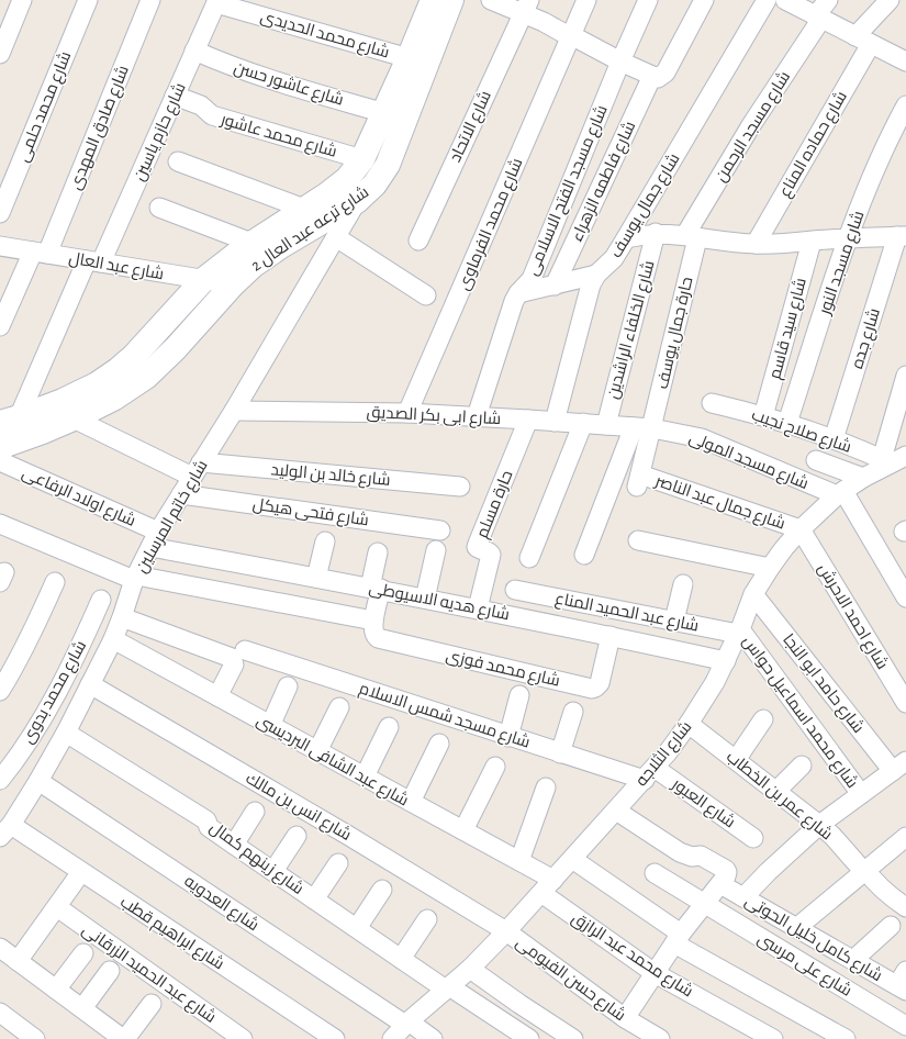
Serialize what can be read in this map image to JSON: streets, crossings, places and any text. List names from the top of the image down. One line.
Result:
{"streets":{"street":["شارع محمد الحديدى","شارع عاشور حسن","شارع محمد حلمى","شارع الاتحاد","شارع مسجد الرحمن","شارع صادق المهدى","شارع حازم ياسين","شارع محمد عاشور","شارع حماده المناع","شارع فاطمه الزهراء","شارع مسجد الفتح الاسلامى","شارع جمال يوسف","شارع محمد الفرماوى","شارع ترعه عبد العال 2","شارع مسجد النور","شارع عبد العال","شارع سيد قاسم","شارع الخلفاء الراشدين","حارة جمال يوسف","شارع جده","شارع ابى بكر الصديق","شارع صلاح نجيب","شارع مسجد المولى","شارع خالد بن الوليد","شارع اولاد الرفاعى","شارع جمال عبد الناصر","حارة مسلم","شارع فتحى هيكل","شارع خاتم المرسلين","شارع هديه الاسيوطى","شارع عبد الحميد المناع","شارع احمد الاحرش","شارع محمد فوزى","شارع حامد ابو النجا","شارع محمد بدوى","شارع محمد اسماعيل حواس","شارع مسجد شمس الاسلام","شارع الثلاجه","شارع عبد الشافى البرديسى","شارع عمر بن الخطاب","شارع العبور","شارع انس بن مالك","شارع زينهم كمال","شارع العدويه","شارع ابراهيم قطب","شارع كامل خليل الحوتى","شارع محمد عبد الرازق","شارع على مرسى","شارع عبد الحميد الزرقانى","شارع حسن الفيومى"]},"crossings":[["شارع محمد الحديدى","شارع حازم ياسين"],["شارع محمد الحديدى","شارع ترعه عبد العال 2"],["شارع عاشور حسن","شارع حازم ياسين"],["شارع عاشور حسن","شارع ترعه عبد العال 2"],["شارع مسجد الرحمن","حارة جمال يوسف"],["شارع صادق المهدى","شارع عبد العال"],["شارع حازم ياسين","شارع محمد عاشور"],["شارع حازم ياسين","شارع ترعه عبد العال 2"],["شارع حازم ياسين","شارع عبد العال"],["شارع محمد عاشور","شارع ترعه عبد العال 2"],["شارع مسجد الفتح الاسلامى","شارع ابى بكر الصديق"],["شارع جمال يوسف","شارع ابى بكر الصديق"],["شارع محمد الفرماوى","شارع ابى بكر الصديق"],["شارع ترعه عبد العال 2","شارع عبد العال"],["شارع ترعه عبد العال 2","شارع خاتم المرسلين"],["شارع مسجد النور","شارع صلاح نجيب"],["شارع سيد قاسم","شارع صلاح نجيب"],["شارع الخلفاء الراشدين","شارع ابى بكر الصديق"],["حارة جمال يوسف","شارع ابى بكر الصديق"],["حارة جمال يوسف","شارع مسجد المولى"],["حارة جمال يوسف","شارع جمال عبد الناصر"],["شارع جده","شارع صلاح نجيب"],["شارع ابى بكر الصديق","شارع مسجد المولى"],["شارع ابى بكر الصديق","شارع جمال عبد الناصر"],["شارع ابى بكر الصديق","حارة مسلم"],["شارع ابى بكر الصديق","شارع خاتم المرسلين"],["شارع صلاح نجيب","شارع الثلاجه"],["شارع مسجد المولى","شارع جمال عبد الناصر"],["شارع مسجد المولى","شارع الثلاجه"],["شارع خالد بن الوليد","شارع خاتم المرسلين"],["شارع اولاد الرفاعى","شارع خاتم المرسلين"],["شارع اولاد الرفاعى","شارع هديه الاسيوطى"],["شارع جمال عبد الناصر","شارع احمد الاحرش"],["شارع جمال عبد الناصر","شارع الثلاجه"],["حارة مسلم","شارع هديه الاسيوطى"],["شارع فتحى هيكل","شارع خاتم المرسلين"],["شارع خاتم المرسلين","شارع هديه الاسيوطى"],["شارع خاتم المرسلين","شارع عبد الشافى البرديسى"],["شارع خاتم المرسلين","شارع انس بن مالك"],["شارع خاتم المرسلين","شارع زينهم كمال"],["شارع خاتم المرسلين","شارع العدويه"],["شارع خاتم المرسلين","شارع ابراهيم قطب"],["شارع هديه الاسيوطى","شارع محمد فوزى"],["شارع هديه الاسيوطى","شارع الثلاجه"],["شارع عبد الحميد المناع","شارع محمد اسماعيل حواس"],["شارع عبد الحميد المناع","شارع الثلاجه"],["شارع احمد الاحرش","شارع الثلاجه"],["شارع حامد ابو النجا","شارع الثلاجه"],["شارع محمد اسماعيل حواس","شارع الثلاجه"],["شارع مسجد شمس الاسلام","شارع الثلاجه"],["شارع مسجد شمس الاسلام","شارع العبور"],["شارع الثلاجه","شارع عبد الشافى البرديسى"],["شارع الثلاجه","شارع عمر بن الخطاب"],["شارع الثلاجه","شارع العبور"],["شارع الثلاجه","شارع انس بن مالك"],["شارع الثلاجه","شارع زينهم كمال"],["شارع الثلاجه","شارع العدويه"],["شارع الثلاجه","شارع محمد عبد الرازق"],["شارع الثلاجه","شارع حسن الفيومى"],["شارع عبد الشافى البرديسى","شارع محمد عبد الرازق"],["شارع انس بن مالك","شارع حسن الفيومى"]]}
